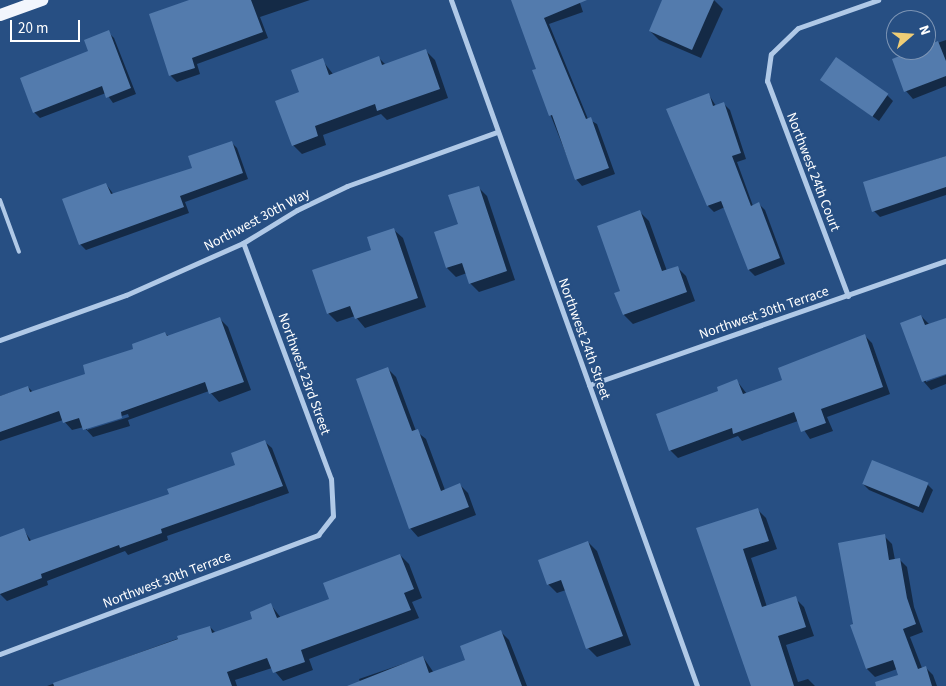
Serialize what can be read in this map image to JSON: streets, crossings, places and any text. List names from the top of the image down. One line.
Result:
{"streets":{"street":["Northwest 24th Court","Northwest 30th Way","Northwest 30th Terrace","Northwest 24th Street","Northwest 23rd Street"]},"crossings":[["Northwest 24th Court","Northwest 30th Terrace"],["Northwest 30th Way","Northwest 24th Street"],["Northwest 30th Way","Northwest 23rd Street"],["Northwest 30th Terrace","Northwest 24th Street"],["Northwest 30th Terrace","Northwest 23rd Street"]],"scale_bar":"20 m","north":"right"}
